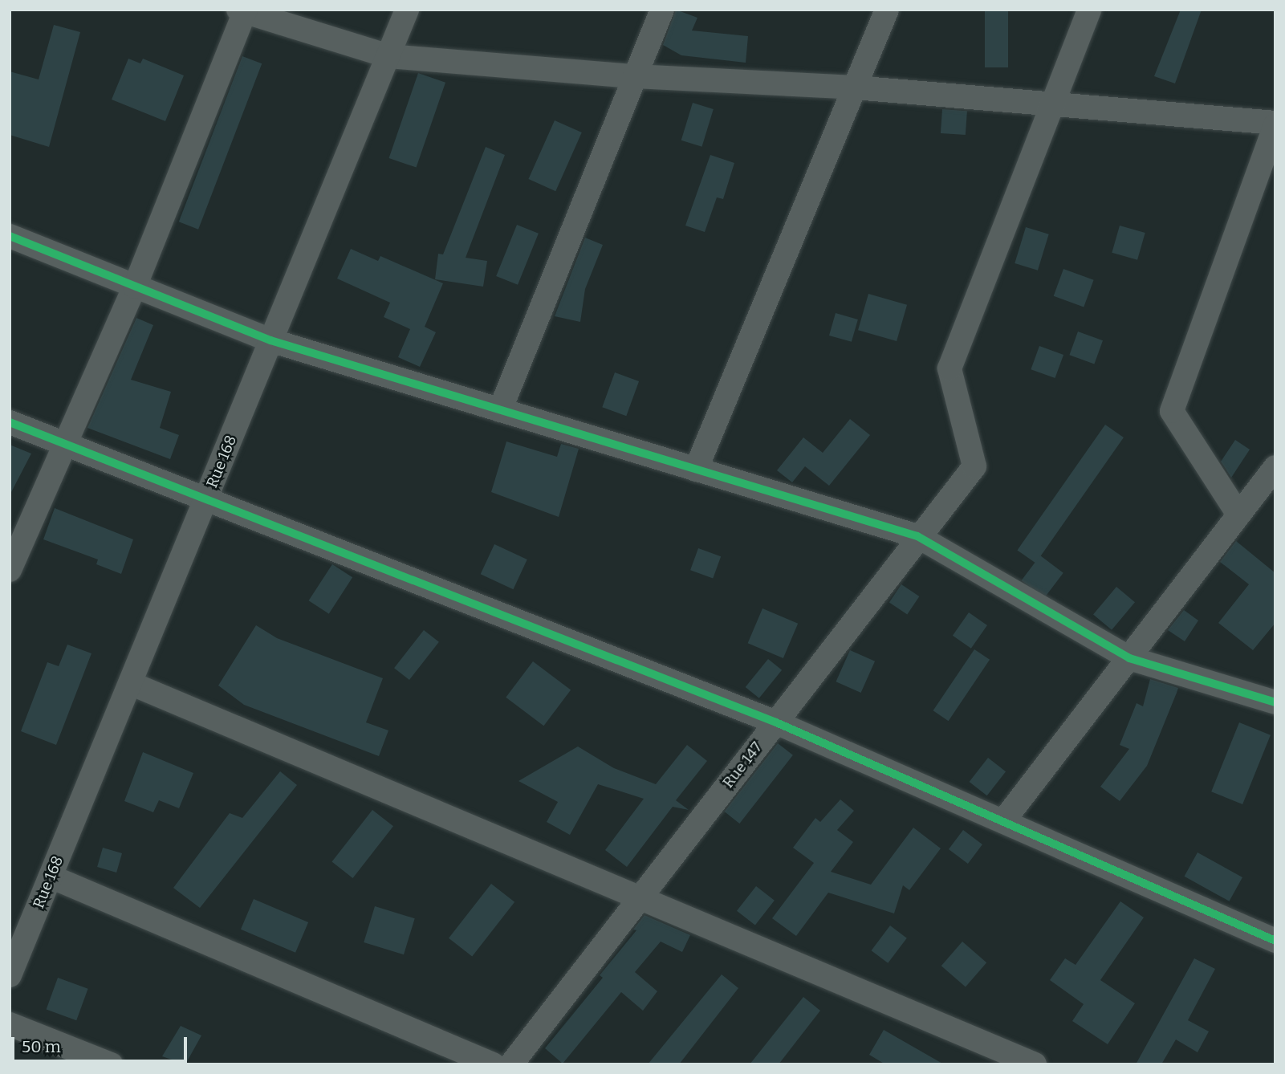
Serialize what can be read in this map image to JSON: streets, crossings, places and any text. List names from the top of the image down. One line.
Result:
{"streets":{"street":["Rue 168","Rue 147"]},"scale_bar":"50 m"}
